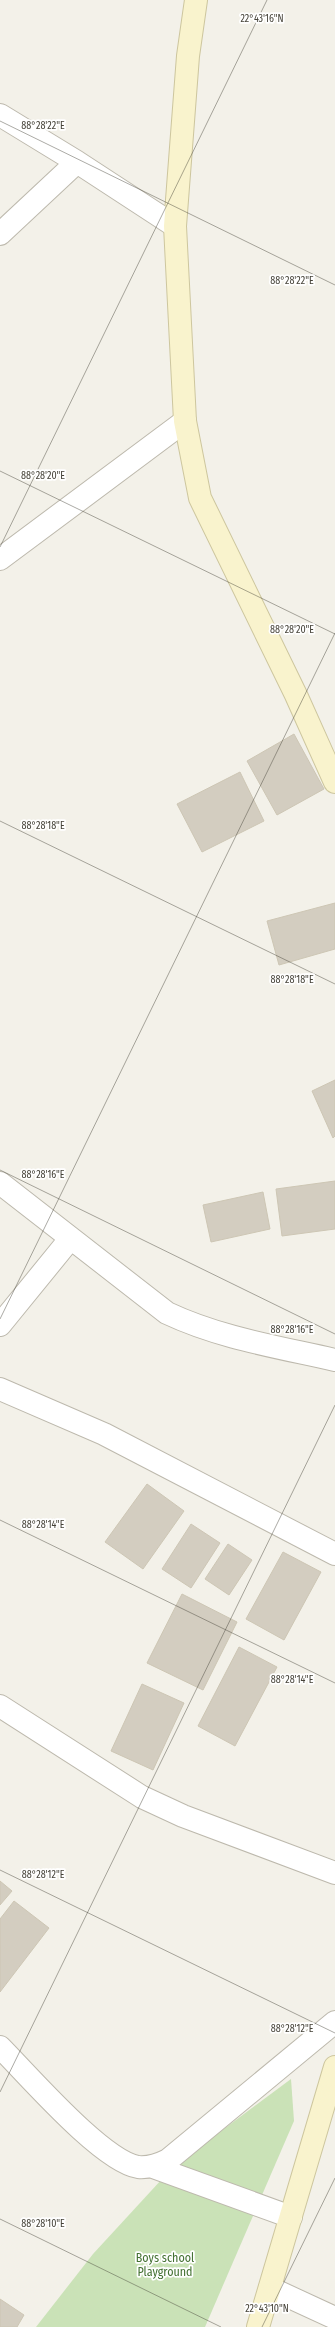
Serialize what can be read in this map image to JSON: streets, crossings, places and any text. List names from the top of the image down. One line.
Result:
{"parks":["Boys school Playground"],"coordinates":["22°43'16\"N","88°28'22\"E","88°28'20\"E","88°28'18\"E","88°28'16\"E","88°28'14\"E","88°28'12\"E","88°28'10\"E","22°43'10\"N"]}
